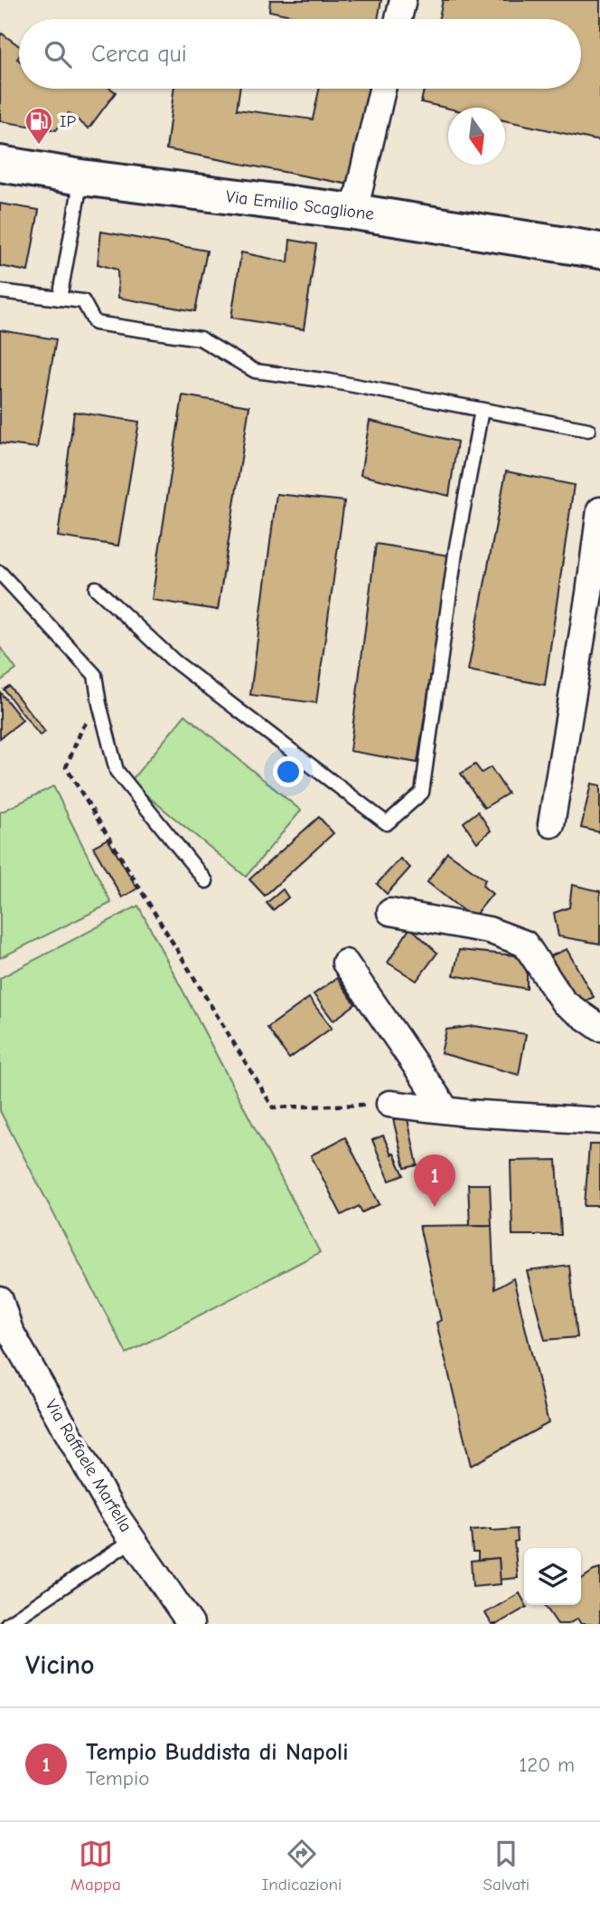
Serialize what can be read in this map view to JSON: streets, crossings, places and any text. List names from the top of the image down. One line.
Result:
{"streets":{"main road":["Via Emilio Scaglione"],"street":["Via Raffaele Marfella"]},"places":{"fuel station":["IP"]},"north":"bottom","page":{"search":"Cerca qui","pins":"1","heading":"Vicino","list":[{"mark":"1","name":"Tempio Buddista di Napoli","note":"Tempio","value":"120 m"}],"nav":["Mappa","Indicazioni","Salvati"]}}
